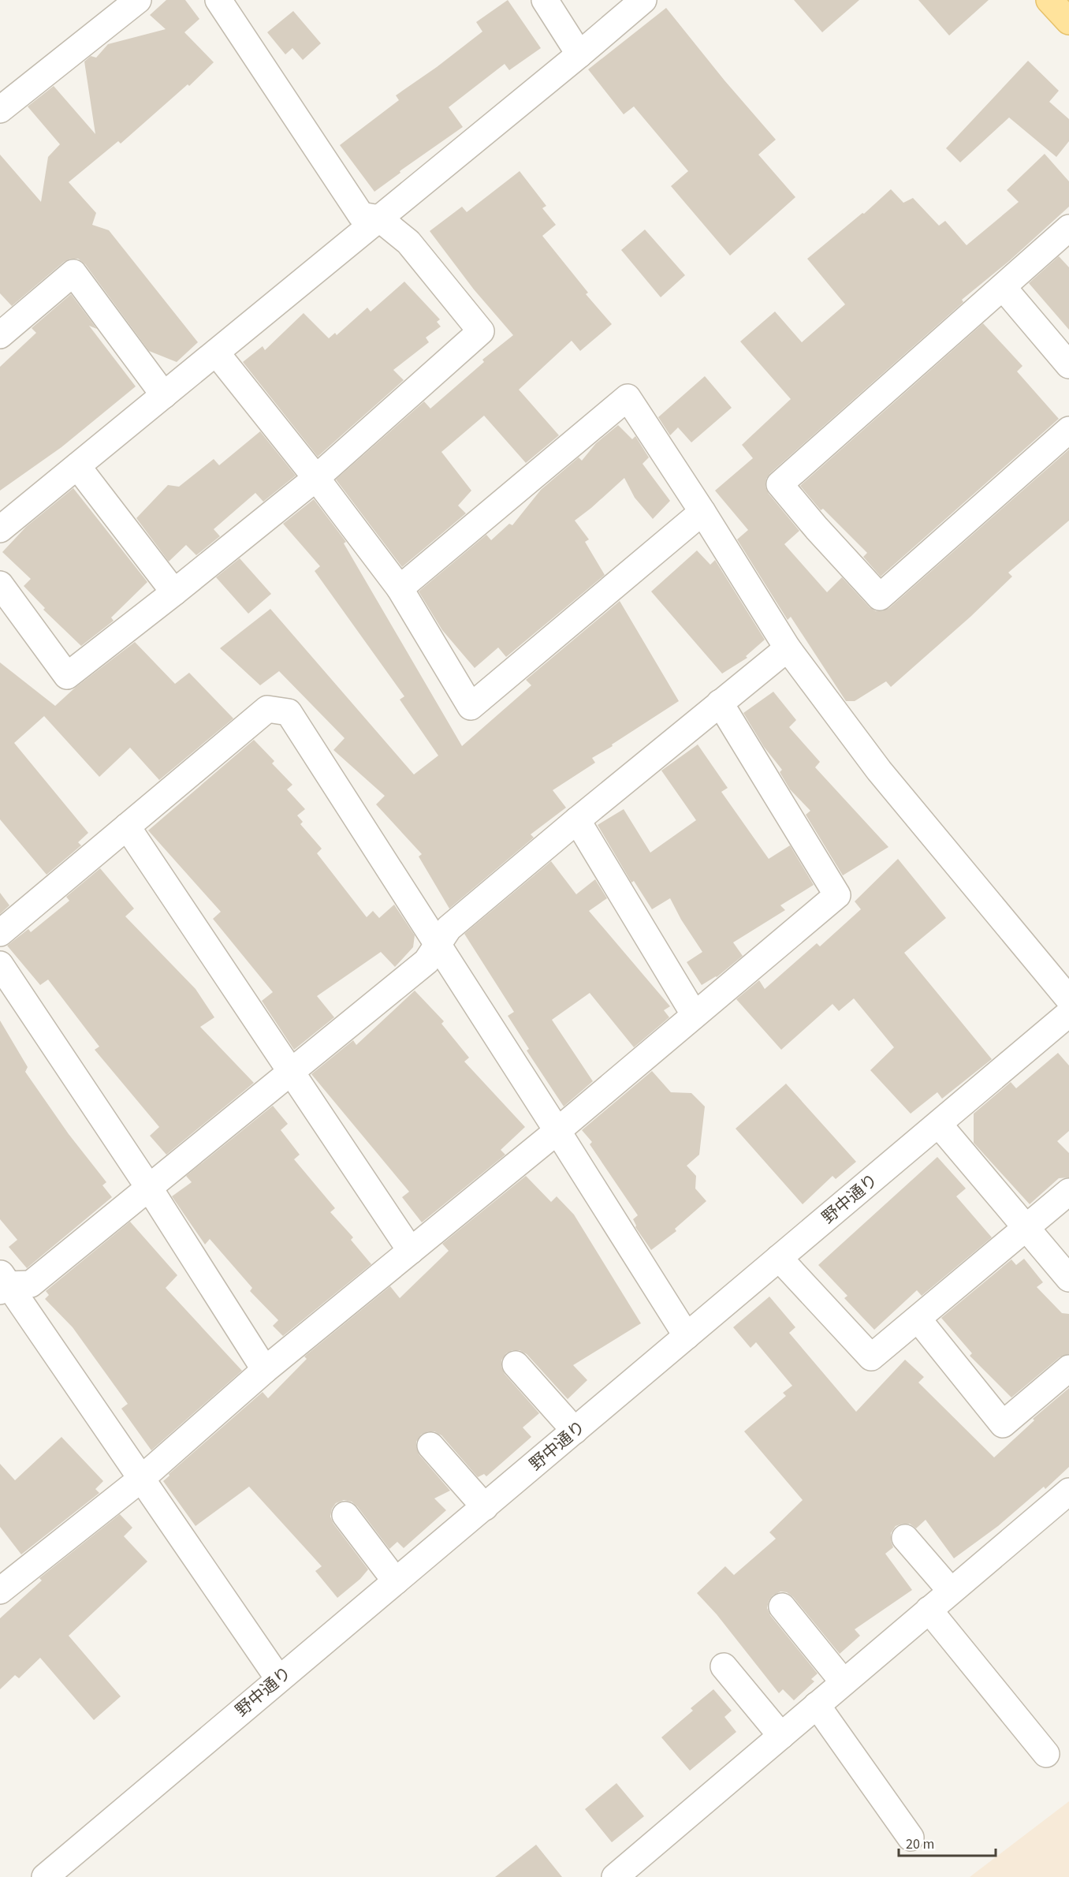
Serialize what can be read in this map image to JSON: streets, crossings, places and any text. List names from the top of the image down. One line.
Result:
{"streets":{"street":["野中通り"]},"scale_bar":"20 m"}
